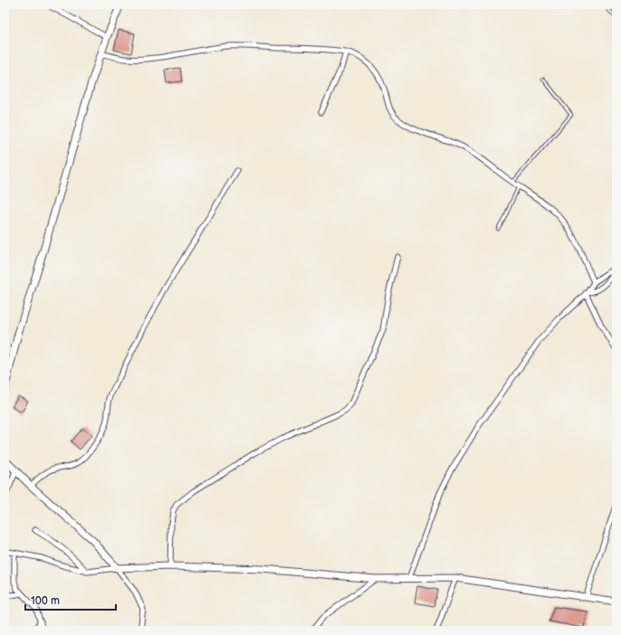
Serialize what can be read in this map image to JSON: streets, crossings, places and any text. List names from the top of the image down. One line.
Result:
{"scale_bar":"100 m"}
